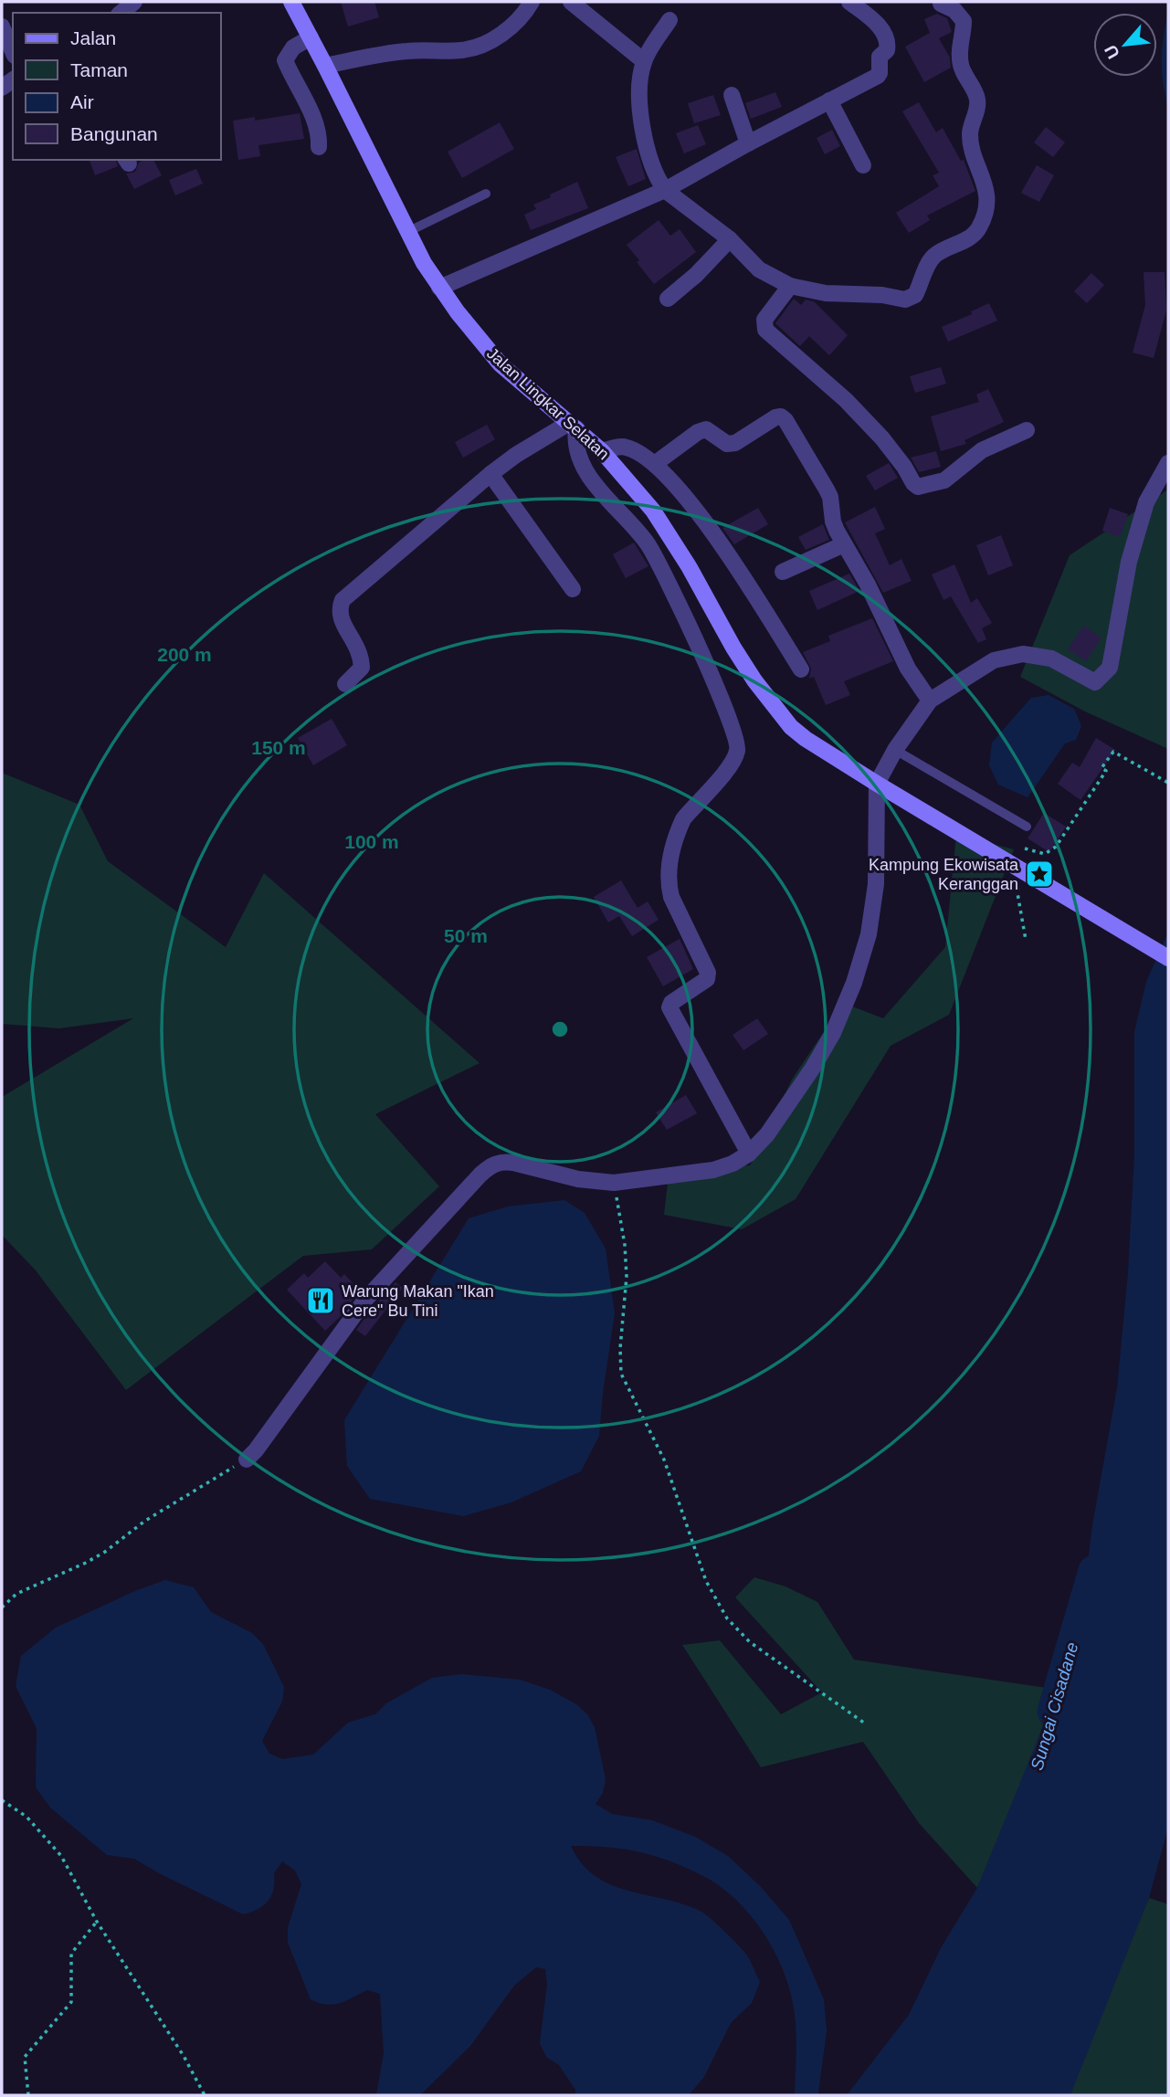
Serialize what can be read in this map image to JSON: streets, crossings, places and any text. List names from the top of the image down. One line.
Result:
{"streets":{"main road":["Jalan Lingkar Selatan"]},"water":["Sungai Cisadane"],"places":{"place":["Kampung Ekowisata Keranggan"],"restaurant":["Warung Makan \"Ikan Cere\" Bu Tini"]},"legend":["Jalan","Taman","Air","Bangunan"],"north":"bottom left","rings":["200 m","150 m","100 m","50 m"]}
